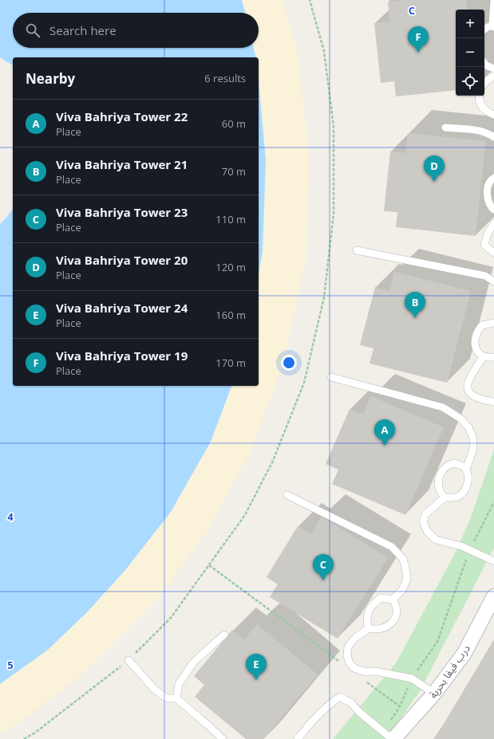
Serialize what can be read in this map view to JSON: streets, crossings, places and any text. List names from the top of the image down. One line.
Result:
{"streets":{"street":["درب فيفا بحرية"]},"page":{"map_buttons":["+","−"],"search":"Search here","pins":["F","D","B","A","C","E"],"heading":["Nearby","6 results"],"list":[{"mark":"A","name":"Viva Bahriya Tower 22","note":"Place","value":"60 m"},{"mark":"B","name":"Viva Bahriya Tower 21","note":"Place","value":"70 m"},{"mark":"C","name":"Viva Bahriya Tower 23","note":"Place","value":"110 m"},{"mark":"D","name":"Viva Bahriya Tower 20","note":"Place","value":"120 m"},{"mark":"E","name":"Viva Bahriya Tower 24","note":"Place","value":"160 m"},{"mark":"F","name":"Viva Bahriya Tower 19","note":"Place","value":"170 m"}]},"grid":{"columns":["C"],"rows":["4","5"]}}
